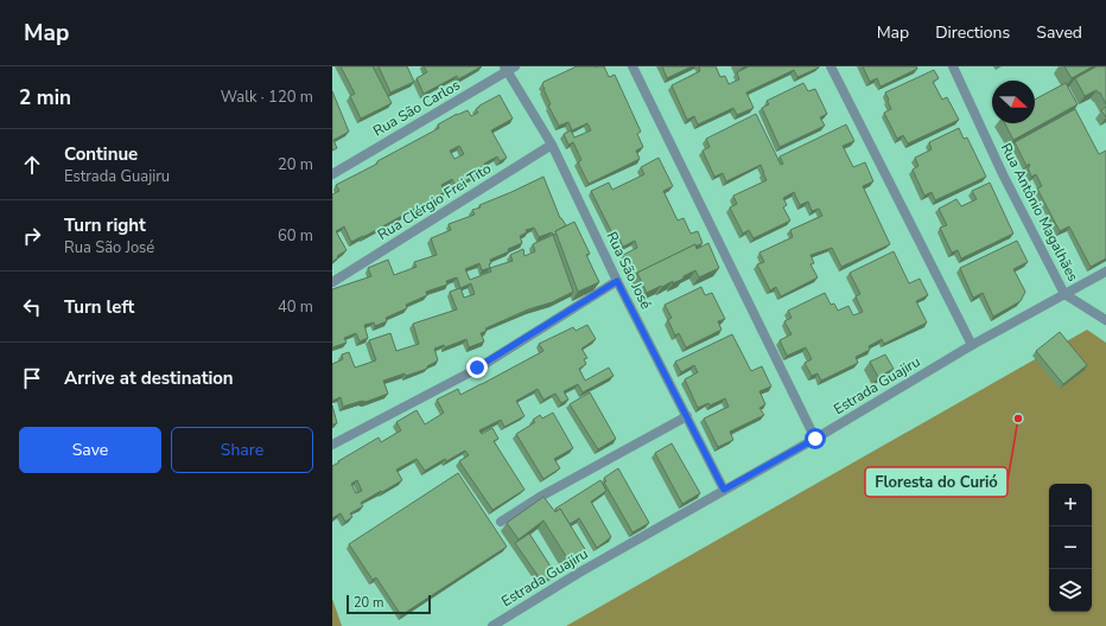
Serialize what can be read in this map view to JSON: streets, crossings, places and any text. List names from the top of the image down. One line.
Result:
{"streets":{"street":["Rua São Carlos","Rua Clérgio Frei Tito","Rua Antônio Magalhães","Rua São José","Estrada Guajiru"]},"crossings":[["Rua São Carlos","Rua São José"],["Rua Clérgio Frei Tito","Rua São José"],["Rua Antônio Magalhães","Estrada Guajiru"],["Rua São José","Estrada Guajiru"]],"places":["Floresta do Curió"],"scale_bar":"20 m","north":"right","page":{"header":"Map","nav":["Map","Directions","Saved"],"heading":["2 min","Walk · 120 m"],"list":[["Continue","Estrada Guajiru","20 m"],["Turn right","Rua São José","60 m"],["Turn left","40 m"],"Arrive at destination"],"buttons":["Save","Share"],"map_buttons":["+","−"],"scale":"20 m"}}
